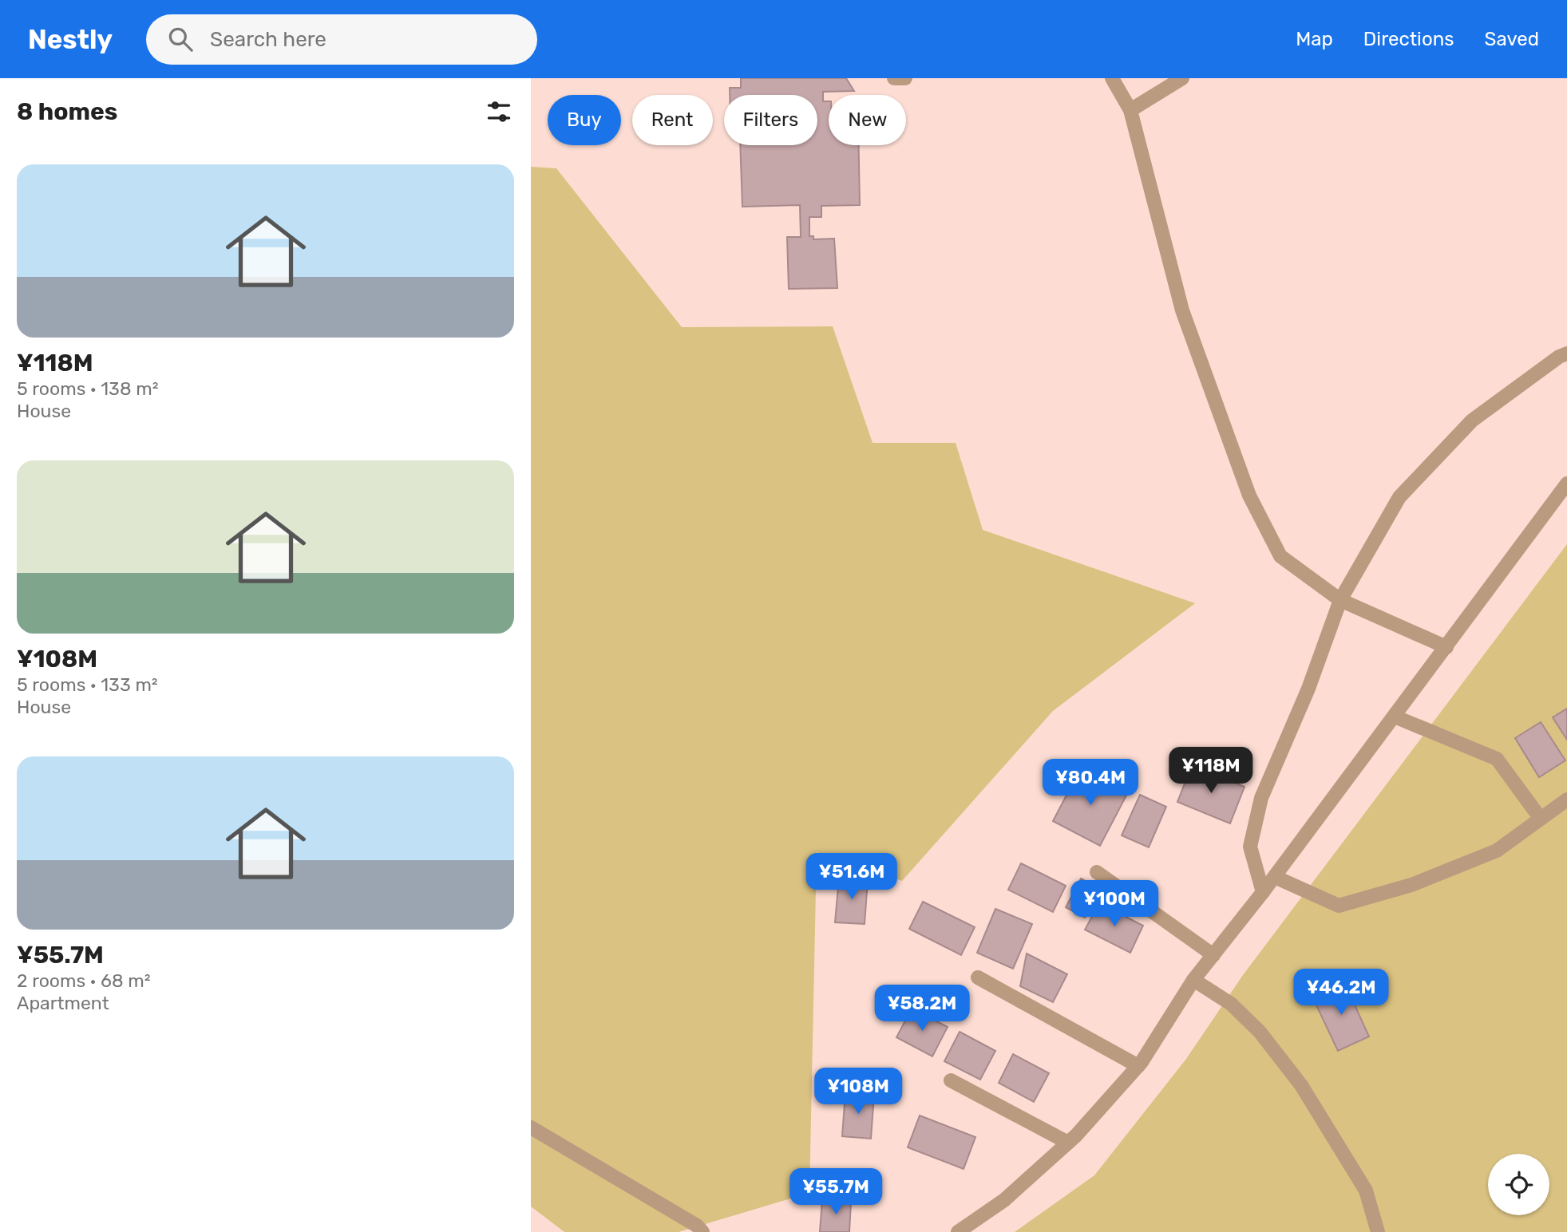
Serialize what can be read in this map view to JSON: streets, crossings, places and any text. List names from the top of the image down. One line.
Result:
{"page":{"header":"Nestly","search":"Search here","nav":["Map","Directions","Saved"],"heading":"8 homes","chip":["Buy","Rent","Filters","New"],"list":[{"name":"¥118M","note":"5 rooms · 138 m² · House"},{"name":"¥108M","note":"5 rooms · 133 m² · House"},{"name":"¥55.7M","note":"2 rooms · 68 m² · Apartment"}],"price":["¥118M","¥80.4M","¥51.6M","¥100M","¥46.2M","¥58.2M","¥108M","¥55.7M"]}}
